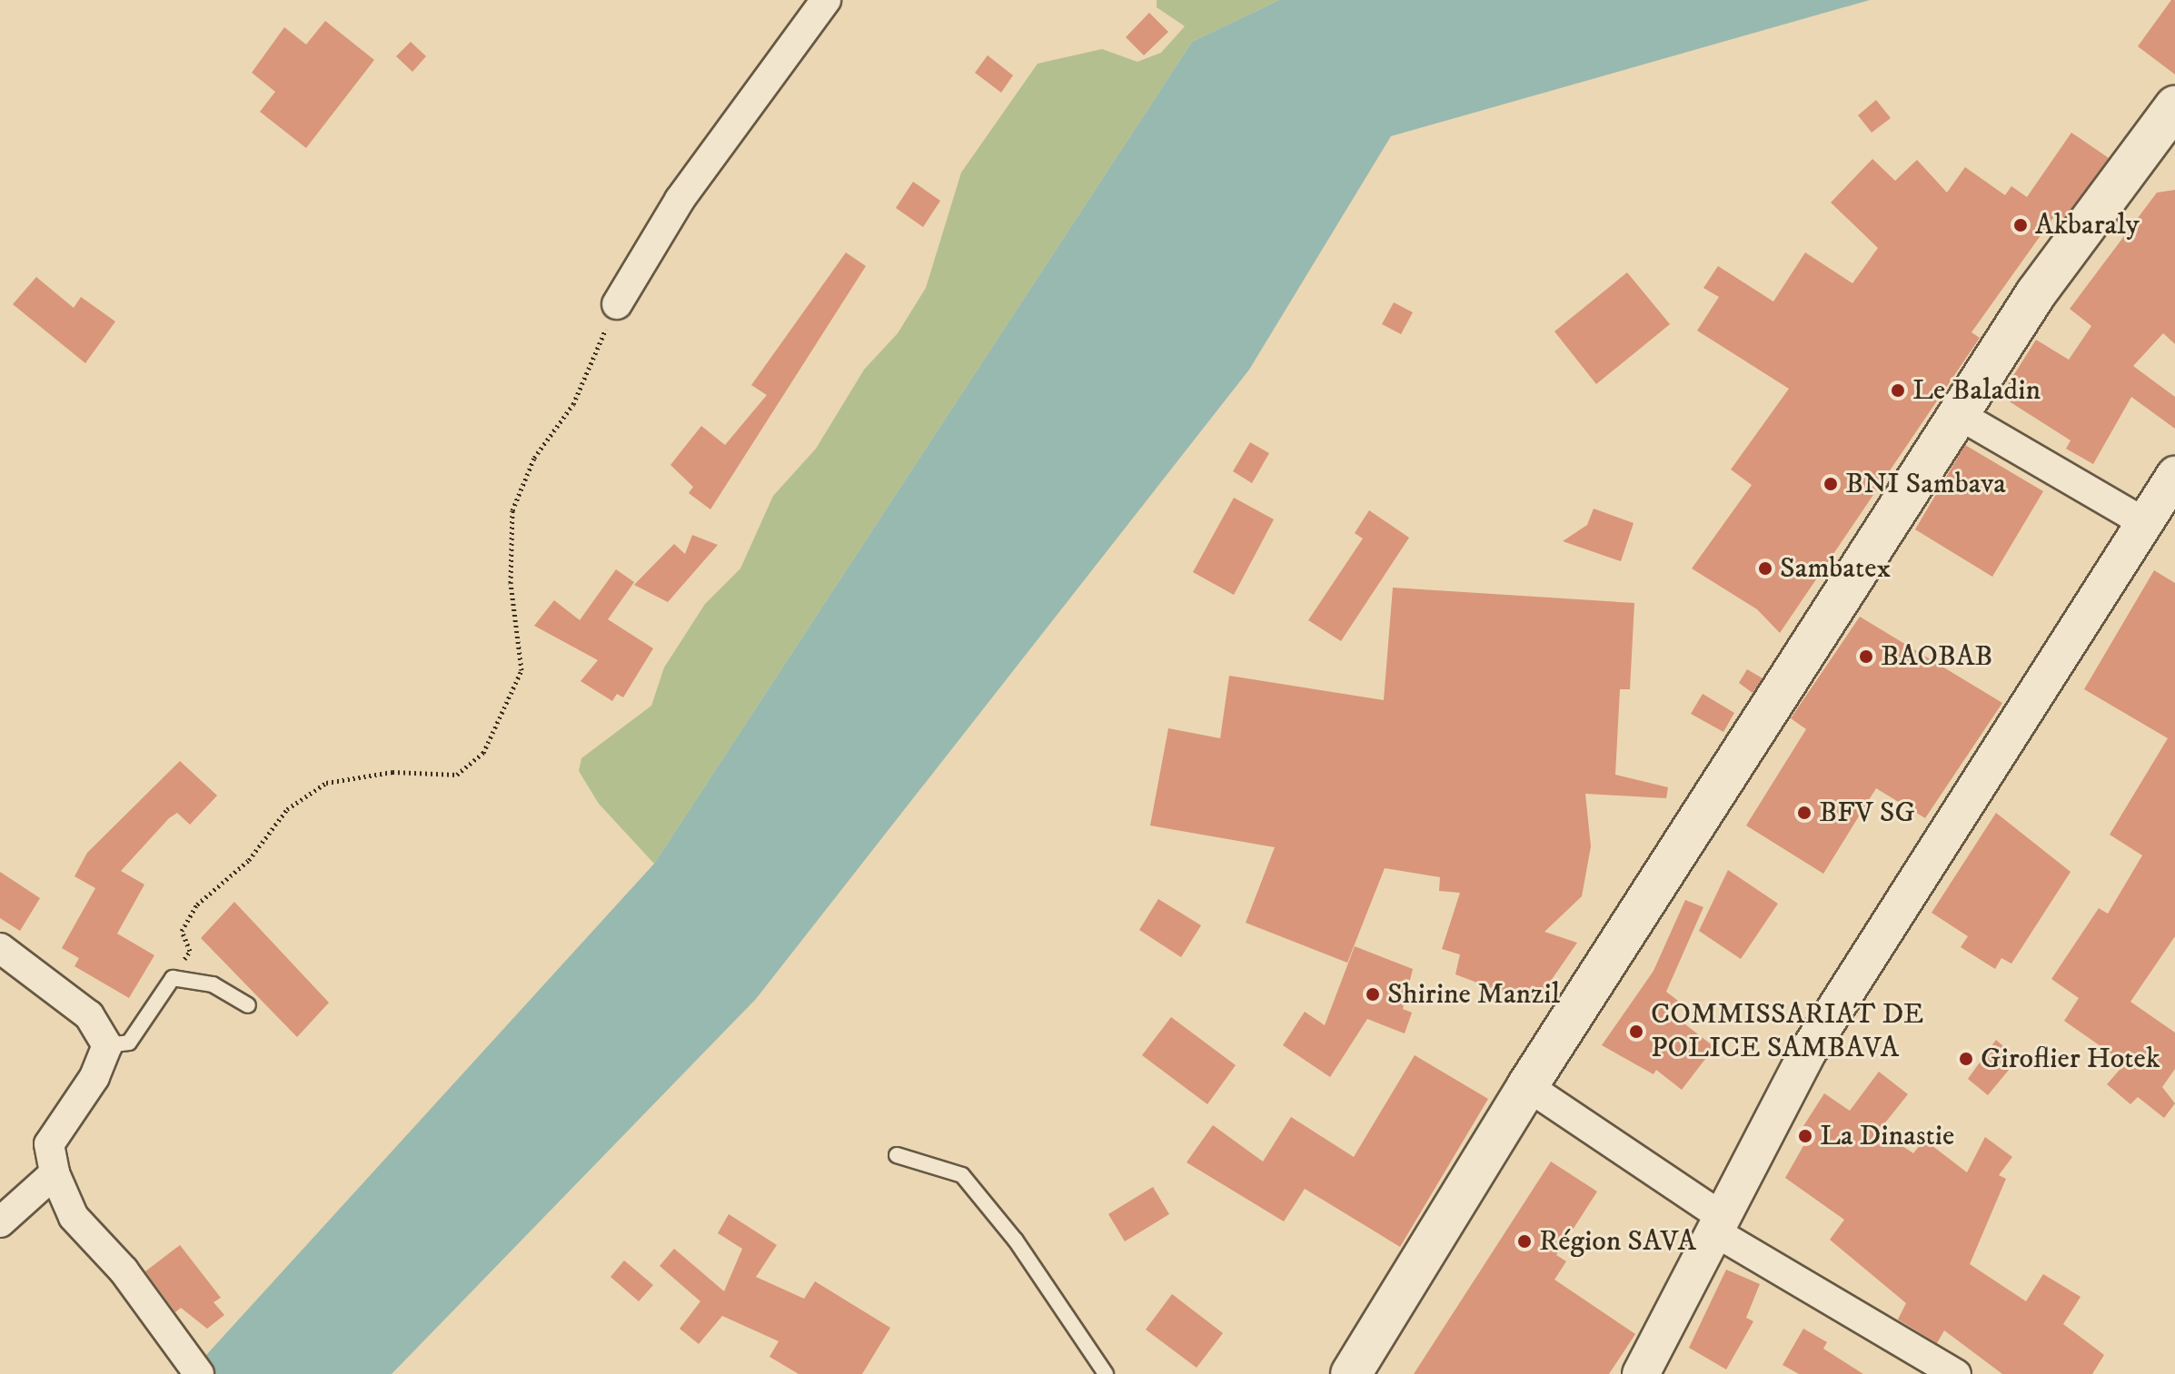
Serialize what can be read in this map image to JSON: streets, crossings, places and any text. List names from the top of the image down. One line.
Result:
{"places":["Akbaraly","Le Baladin","BNI Sambava","Sambatex","BAOBAB","BFV SG","Shirine Manzil","COMMISSARIAT DE POLICE SAMBAVA","Giroflier Hotek","La Dinastie","Région SAVA"]}
